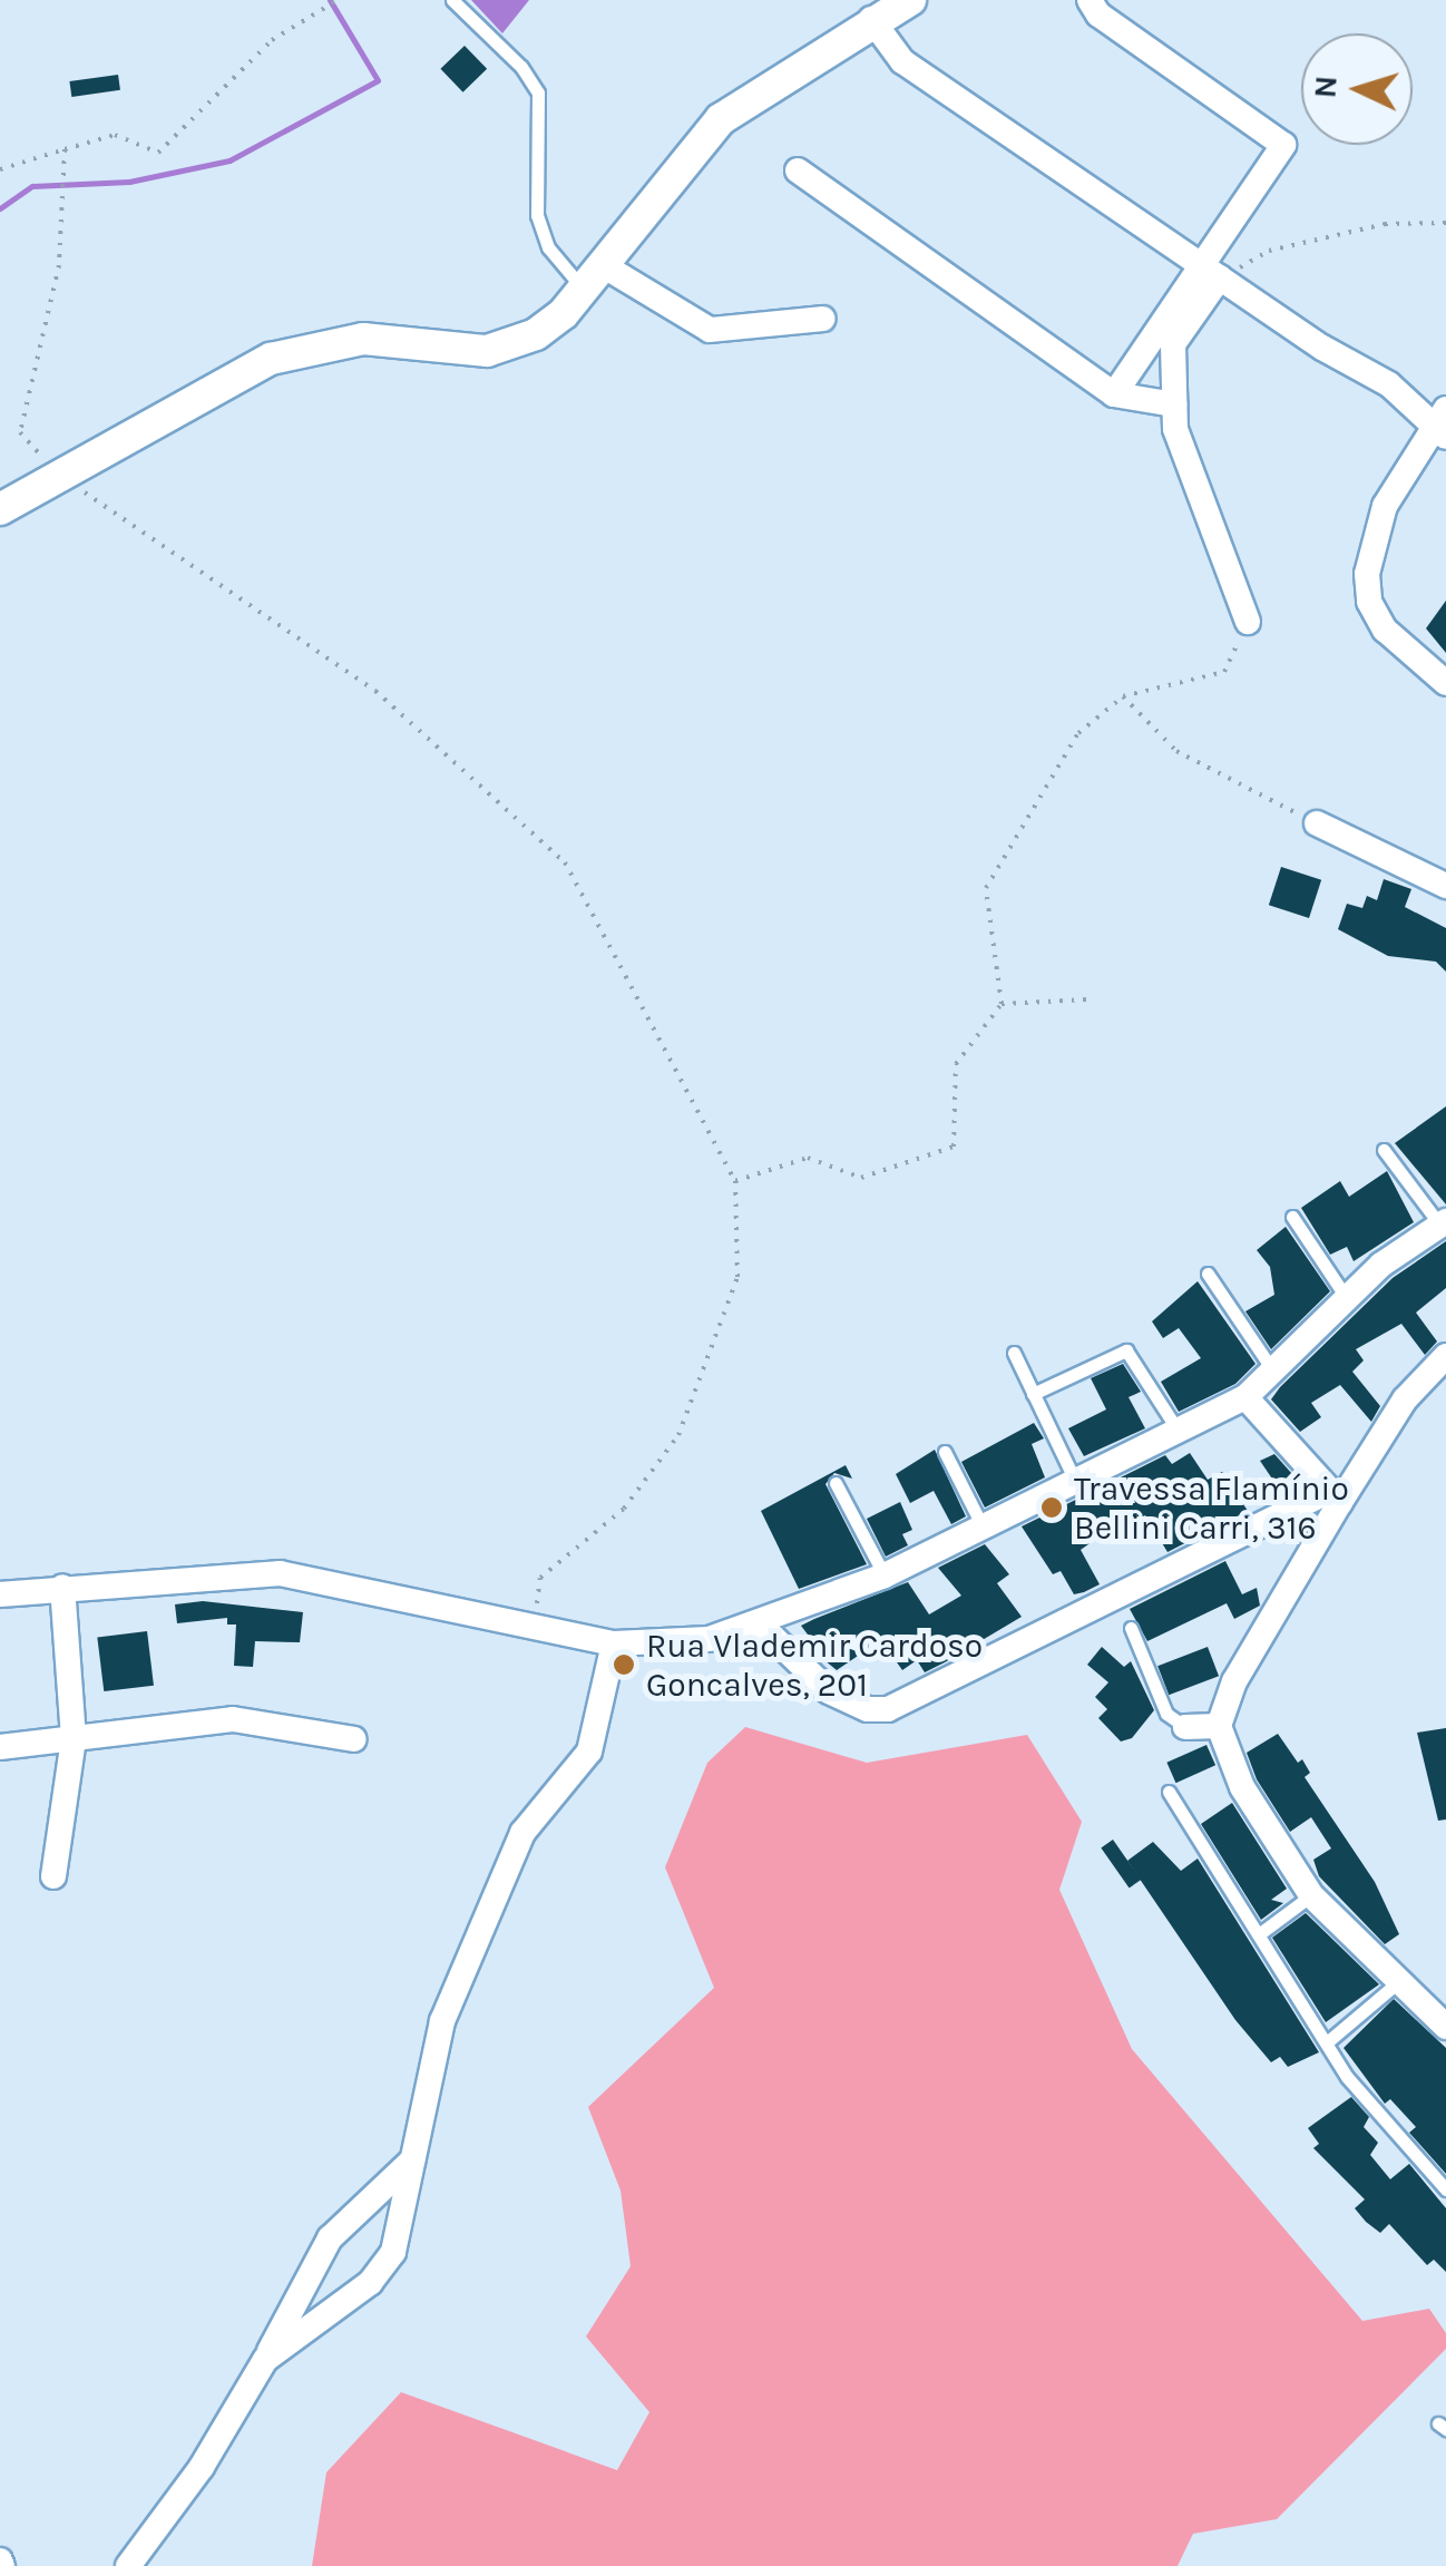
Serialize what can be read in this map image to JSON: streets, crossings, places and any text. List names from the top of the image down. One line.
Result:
{"places":["Travessa Flamínio Bellini Carri, 316","Rua Vlademir Cardoso Goncalves, 201"],"north":"left"}
